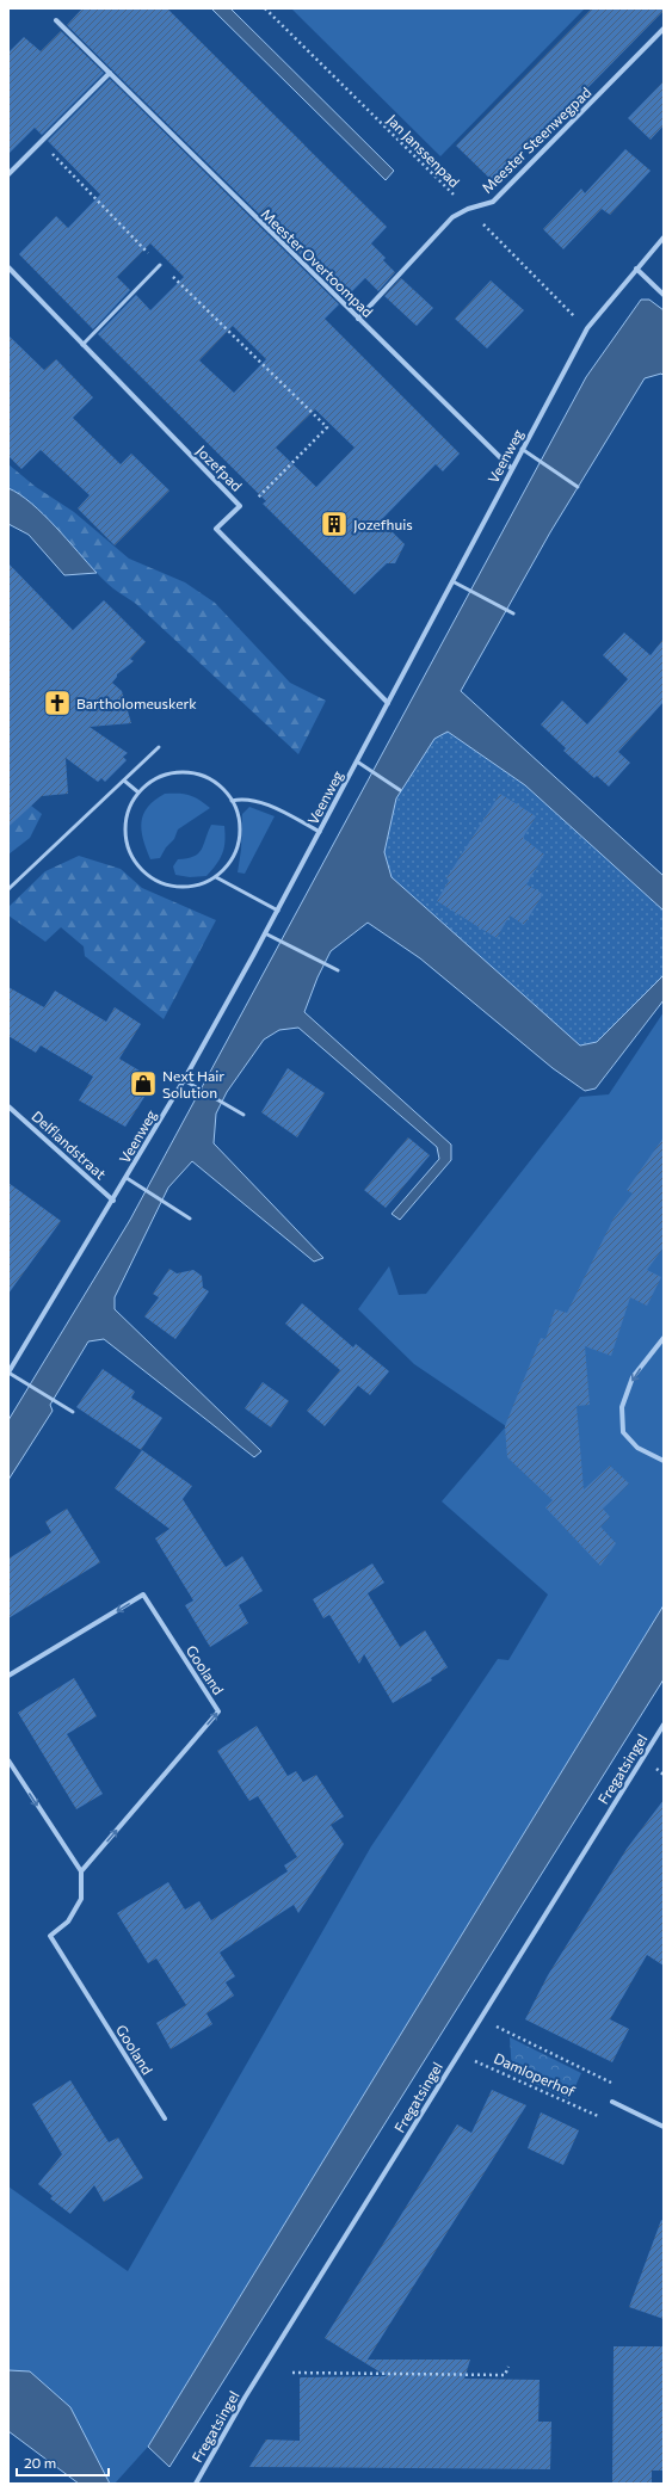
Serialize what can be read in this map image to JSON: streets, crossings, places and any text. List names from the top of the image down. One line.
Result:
{"streets":{"street":["Meester Steenwegpad","Meester Overtoompad","Veenweg","Jozefpad","Delflandstraat","Gooland","Fregatsingel"],"path":["Jan Janssenpad","Damloperhof"]},"crossings":[["Meester Steenwegpad","Jan Janssenpad"],["Meester Steenwegpad","Meester Overtoompad"],["Jan Janssenpad","Veenweg"],["Meester Overtoompad","Veenweg"],["Veenweg","Jozefpad"],["Veenweg","Delflandstraat"],["Fregatsingel","Damloperhof"]],"places":{"building":["Jozefhuis"],"church":["Bartholomeuskerk"],"shop":["Next Hair Solution"]},"scale_bar":"20 m"}
